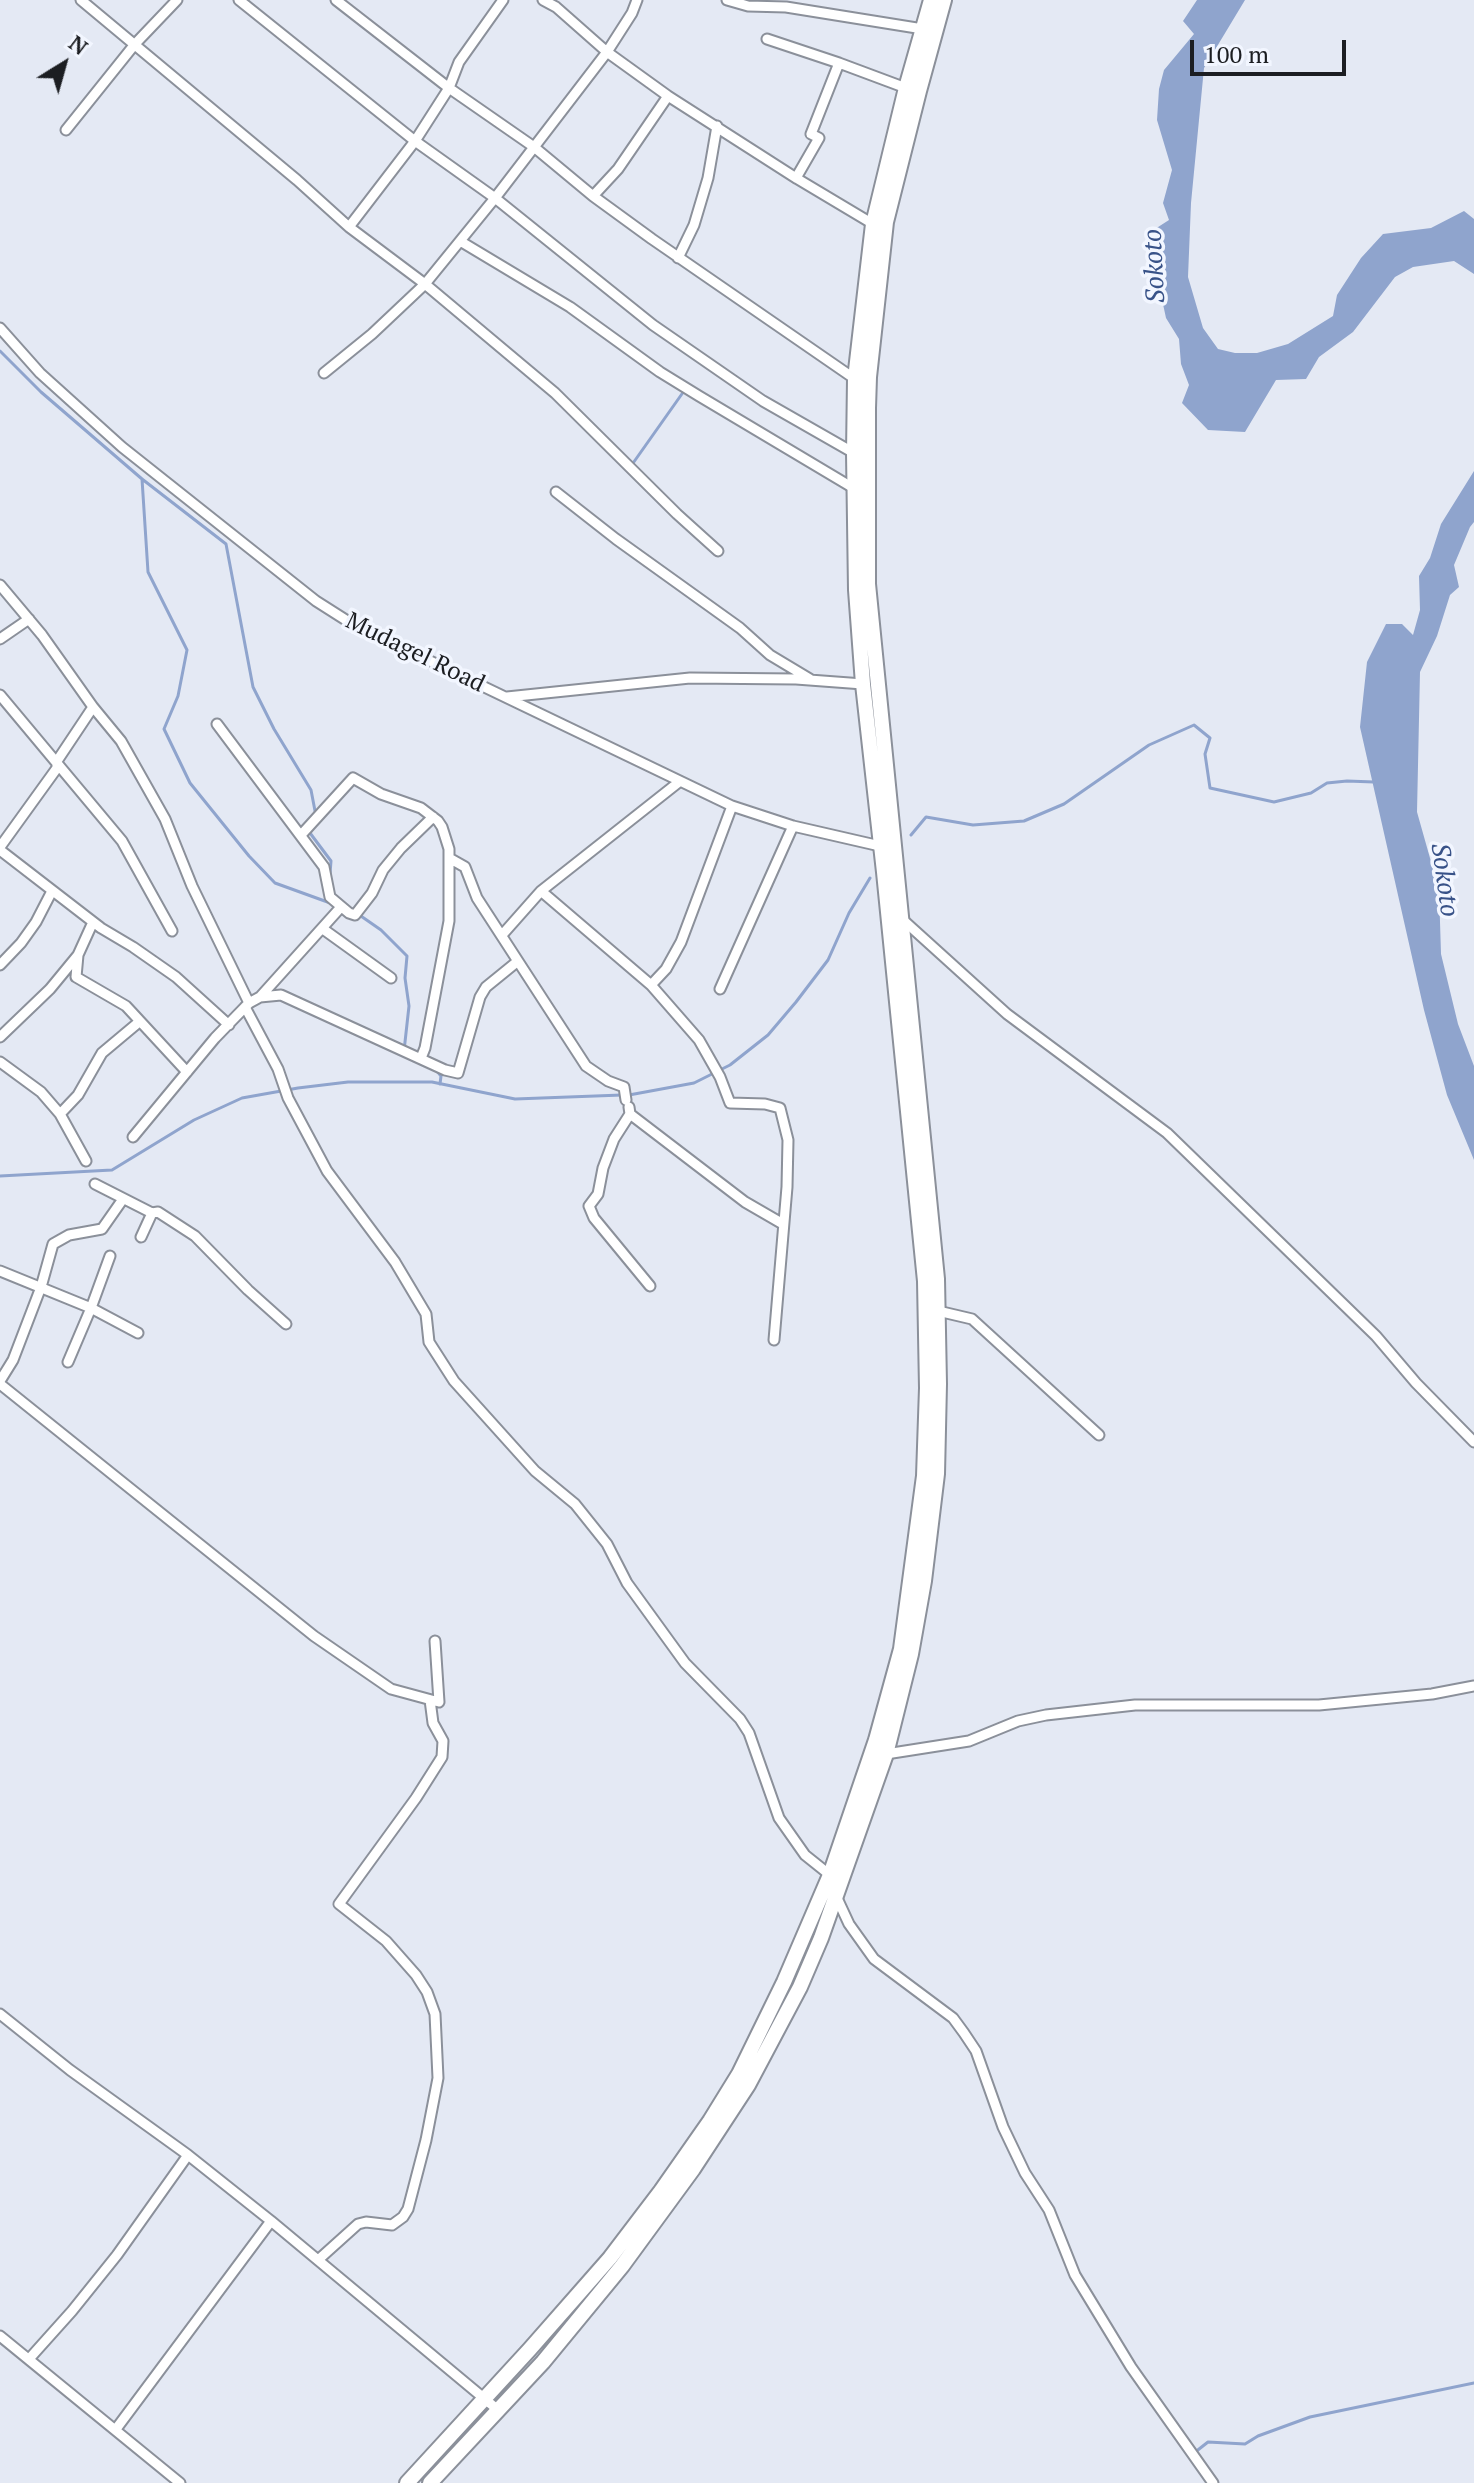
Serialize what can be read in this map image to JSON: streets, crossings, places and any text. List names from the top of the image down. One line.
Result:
{"streets":{"street":["Mudagel Road"]},"water":["Sokoto"],"scale_bar":"100 m","north":"top right"}
